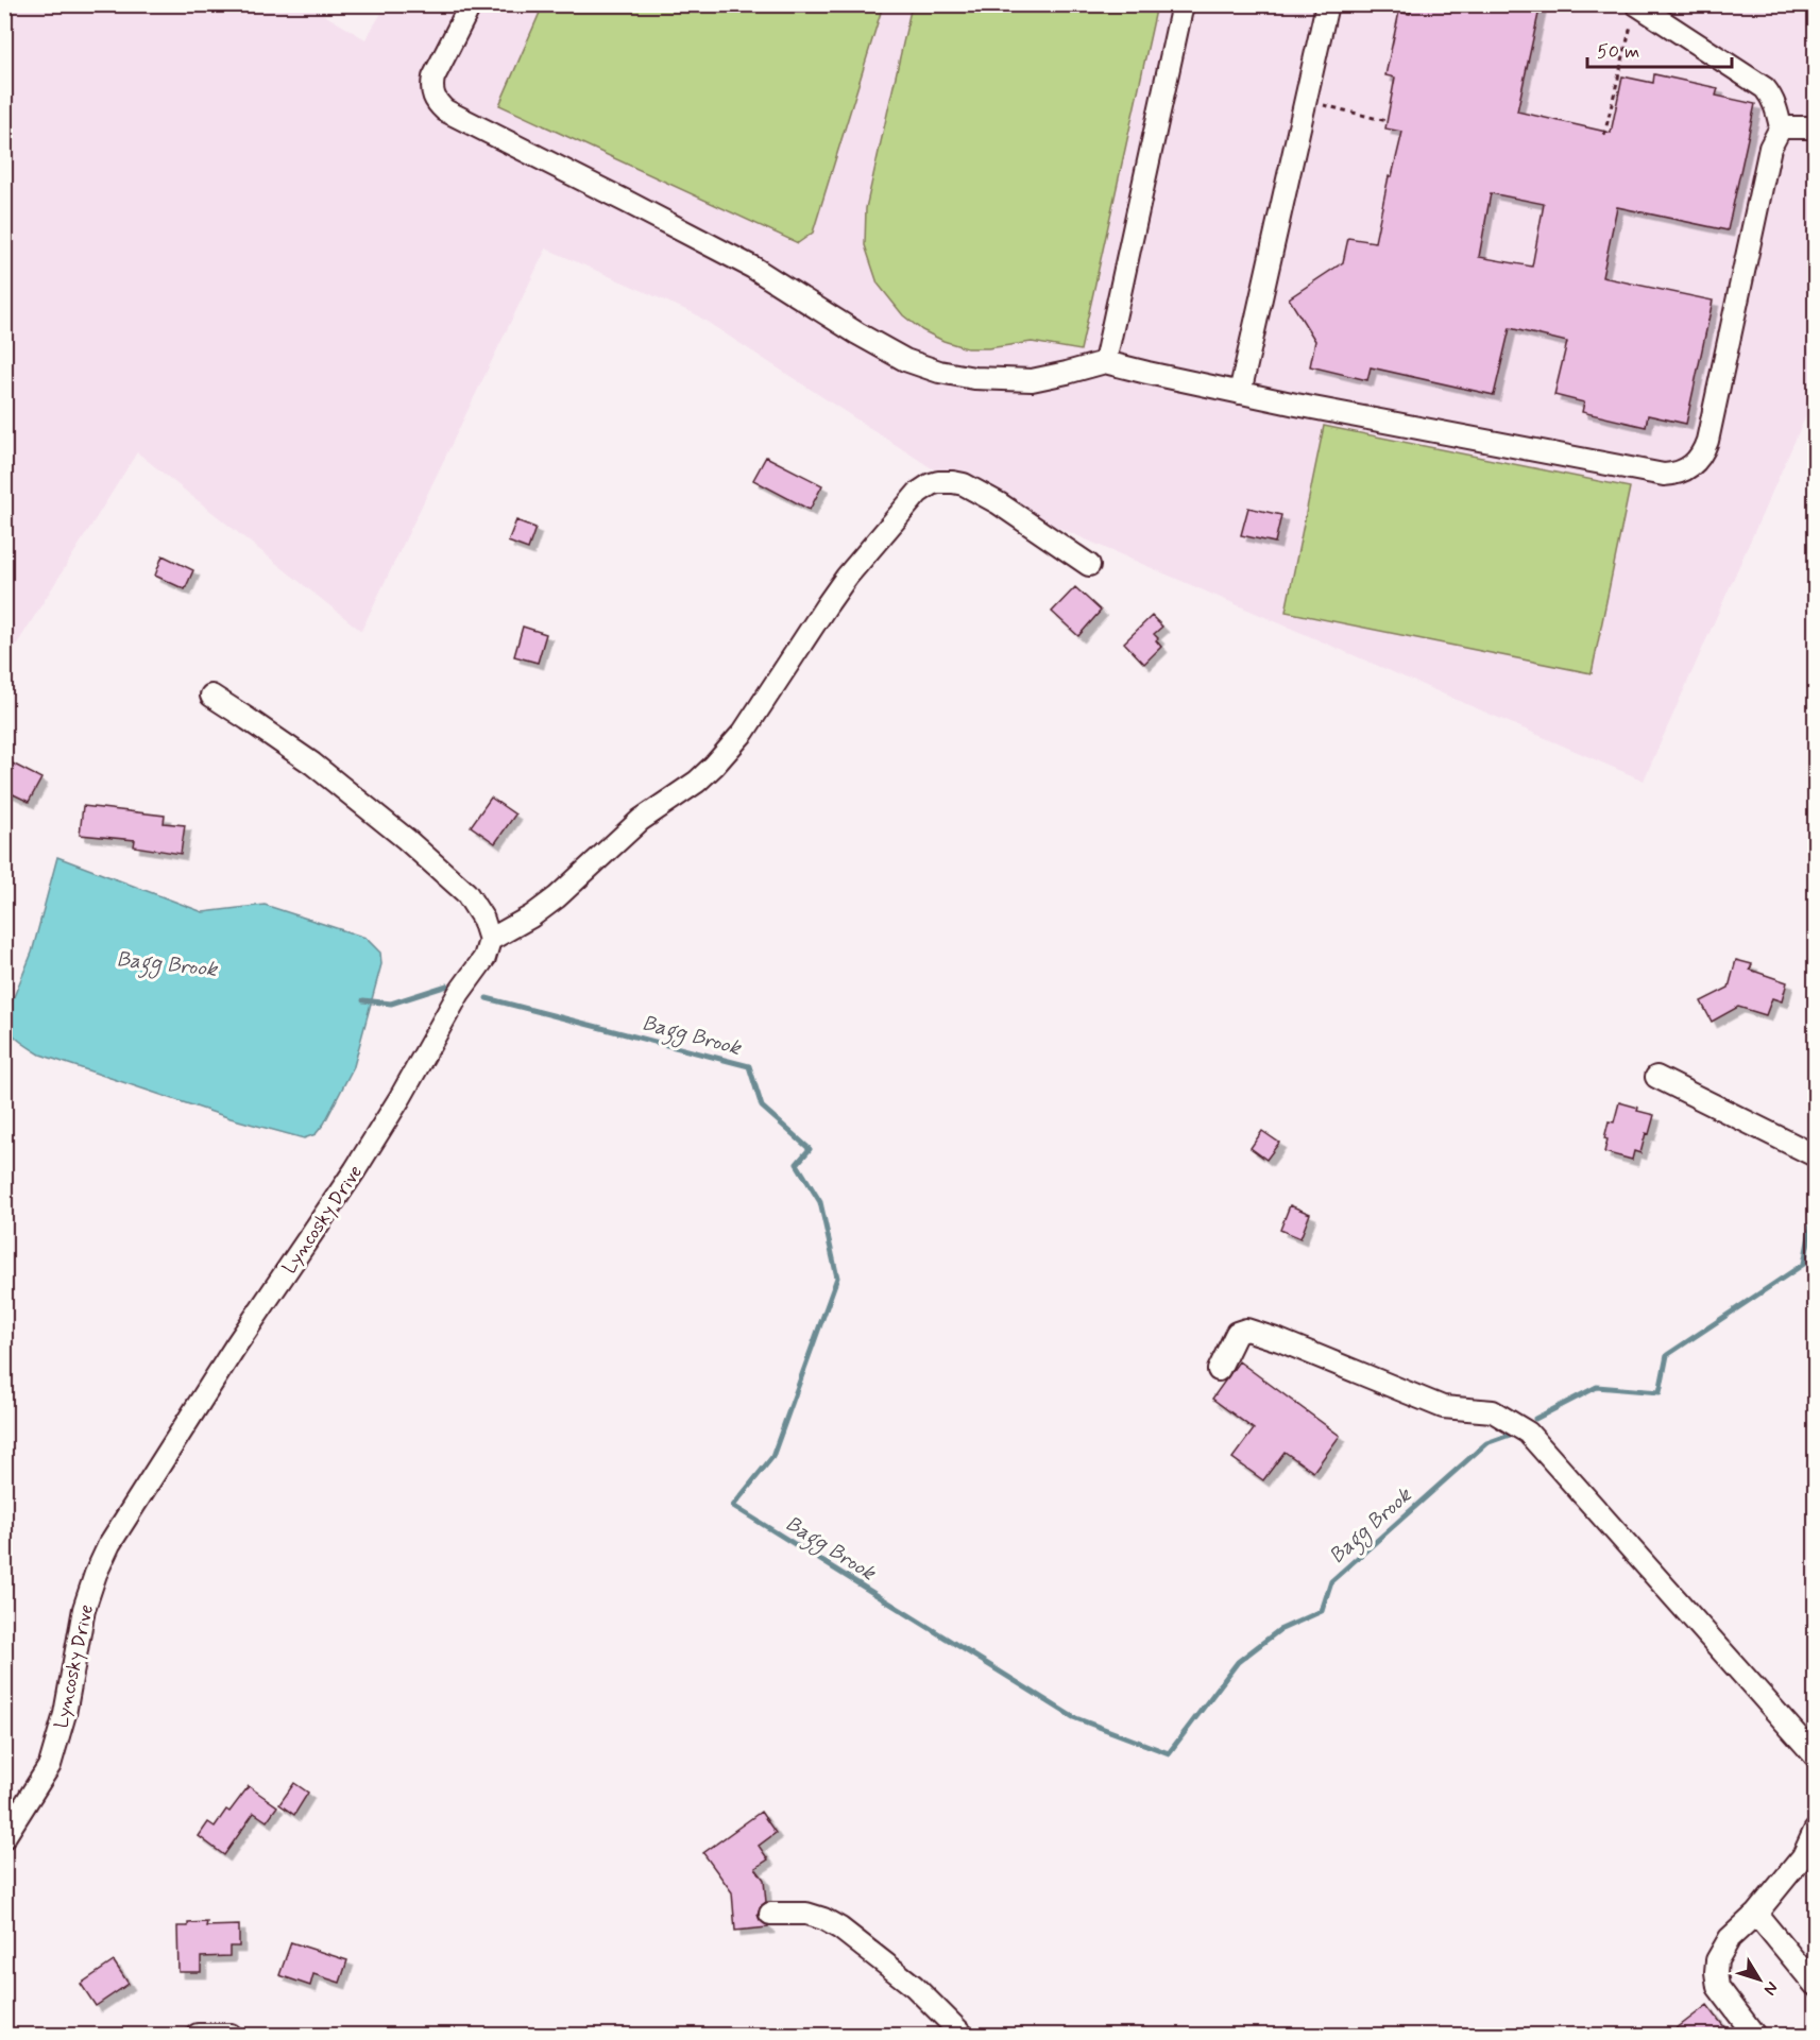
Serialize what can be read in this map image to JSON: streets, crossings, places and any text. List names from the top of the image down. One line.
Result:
{"streets":{"street":["Lyncosky Drive"]},"water":["Bagg Brook"],"scale_bar":"50 m","north":"bottom right"}
